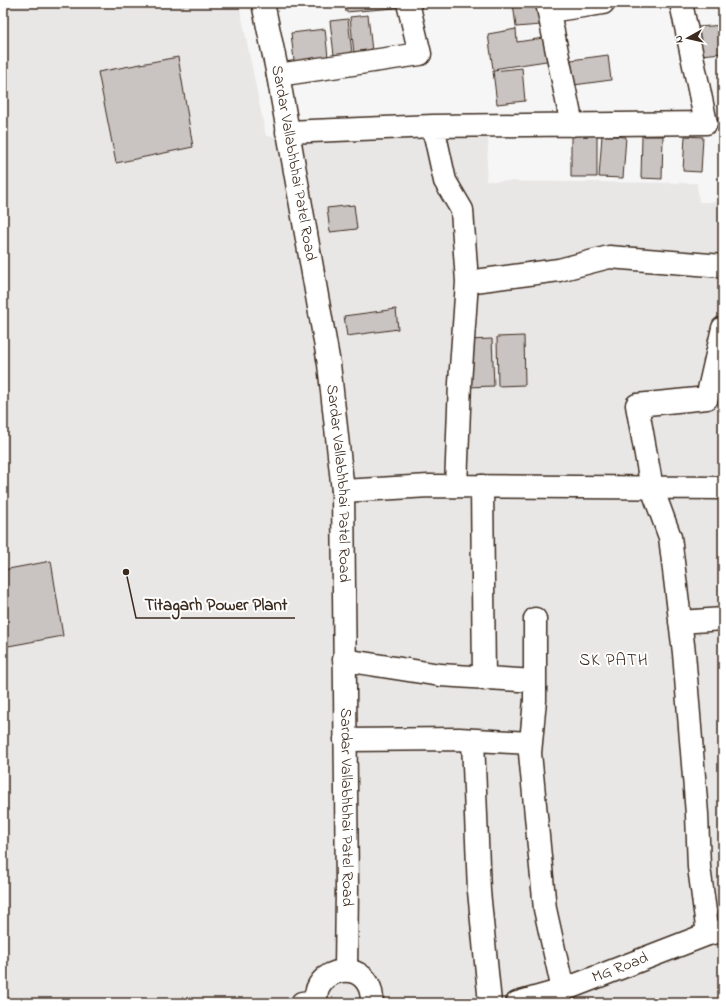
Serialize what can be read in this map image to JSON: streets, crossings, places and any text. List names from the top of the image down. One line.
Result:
{"streets":{"street":["Sardar Vallabhbhai Patel Road","MG Road"]},"districts":["SK PATH"],"places":["Titagarh Power Plant"],"north":"left"}
